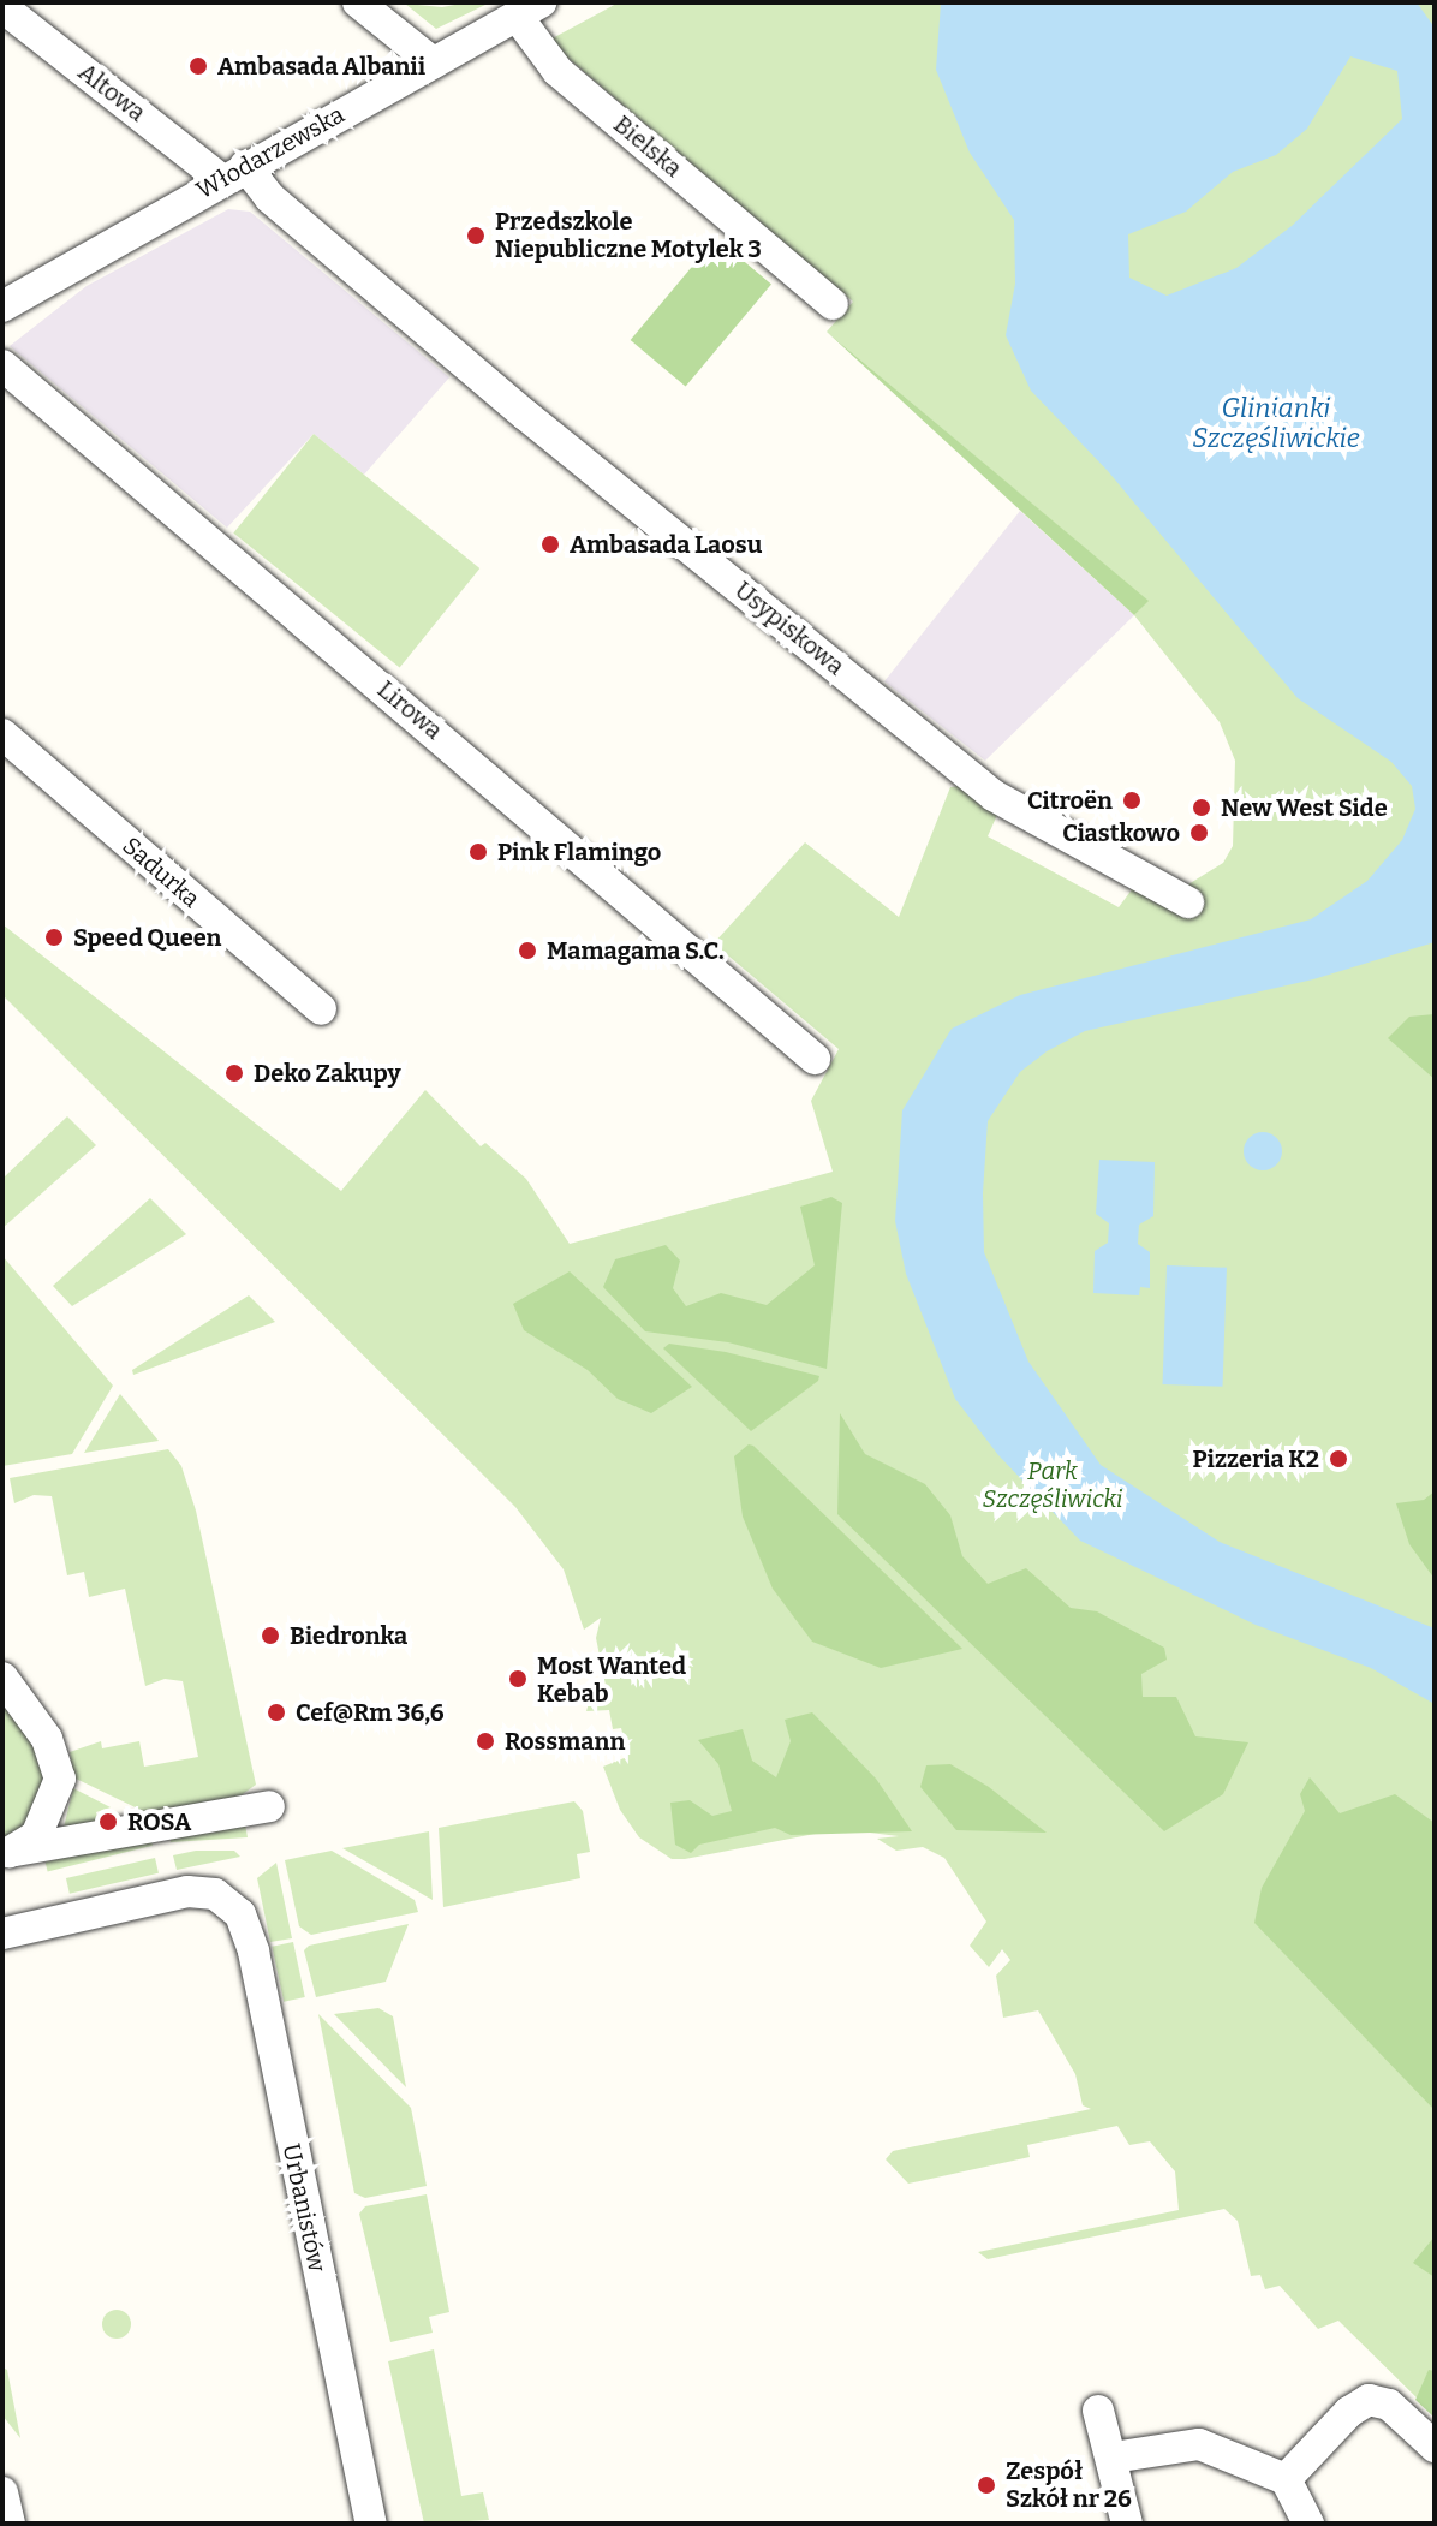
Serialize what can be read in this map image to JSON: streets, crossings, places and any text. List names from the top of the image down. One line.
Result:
{"streets":{"street":["Altowa","Bielska","Włodarzewska","Usypiskowa","Lirowa","Sadurka","Urbanistów"]},"crossings":[["Altowa","Włodarzewska"],["Altowa","Usypiskowa"],["Bielska","Włodarzewska"],["Włodarzewska","Usypiskowa"]],"water":["Glinianki Szczęśliwickie"],"parks":["Park Szczęśliwicki"],"places":["Ambasada Albanii","Przedszkole Niepubliczne Motylek 3","Ambasada Laosu","Citroën","New West Side","Ciastkowo","Pink Flamingo","Speed Queen","Mamagama S.C.","Deko Zakupy","Pizzeria K2","Biedronka","Most Wanted Kebab","Cef@Rm 36,6","Rossmann","ROSA","Zespół Szkół nr 26"]}
